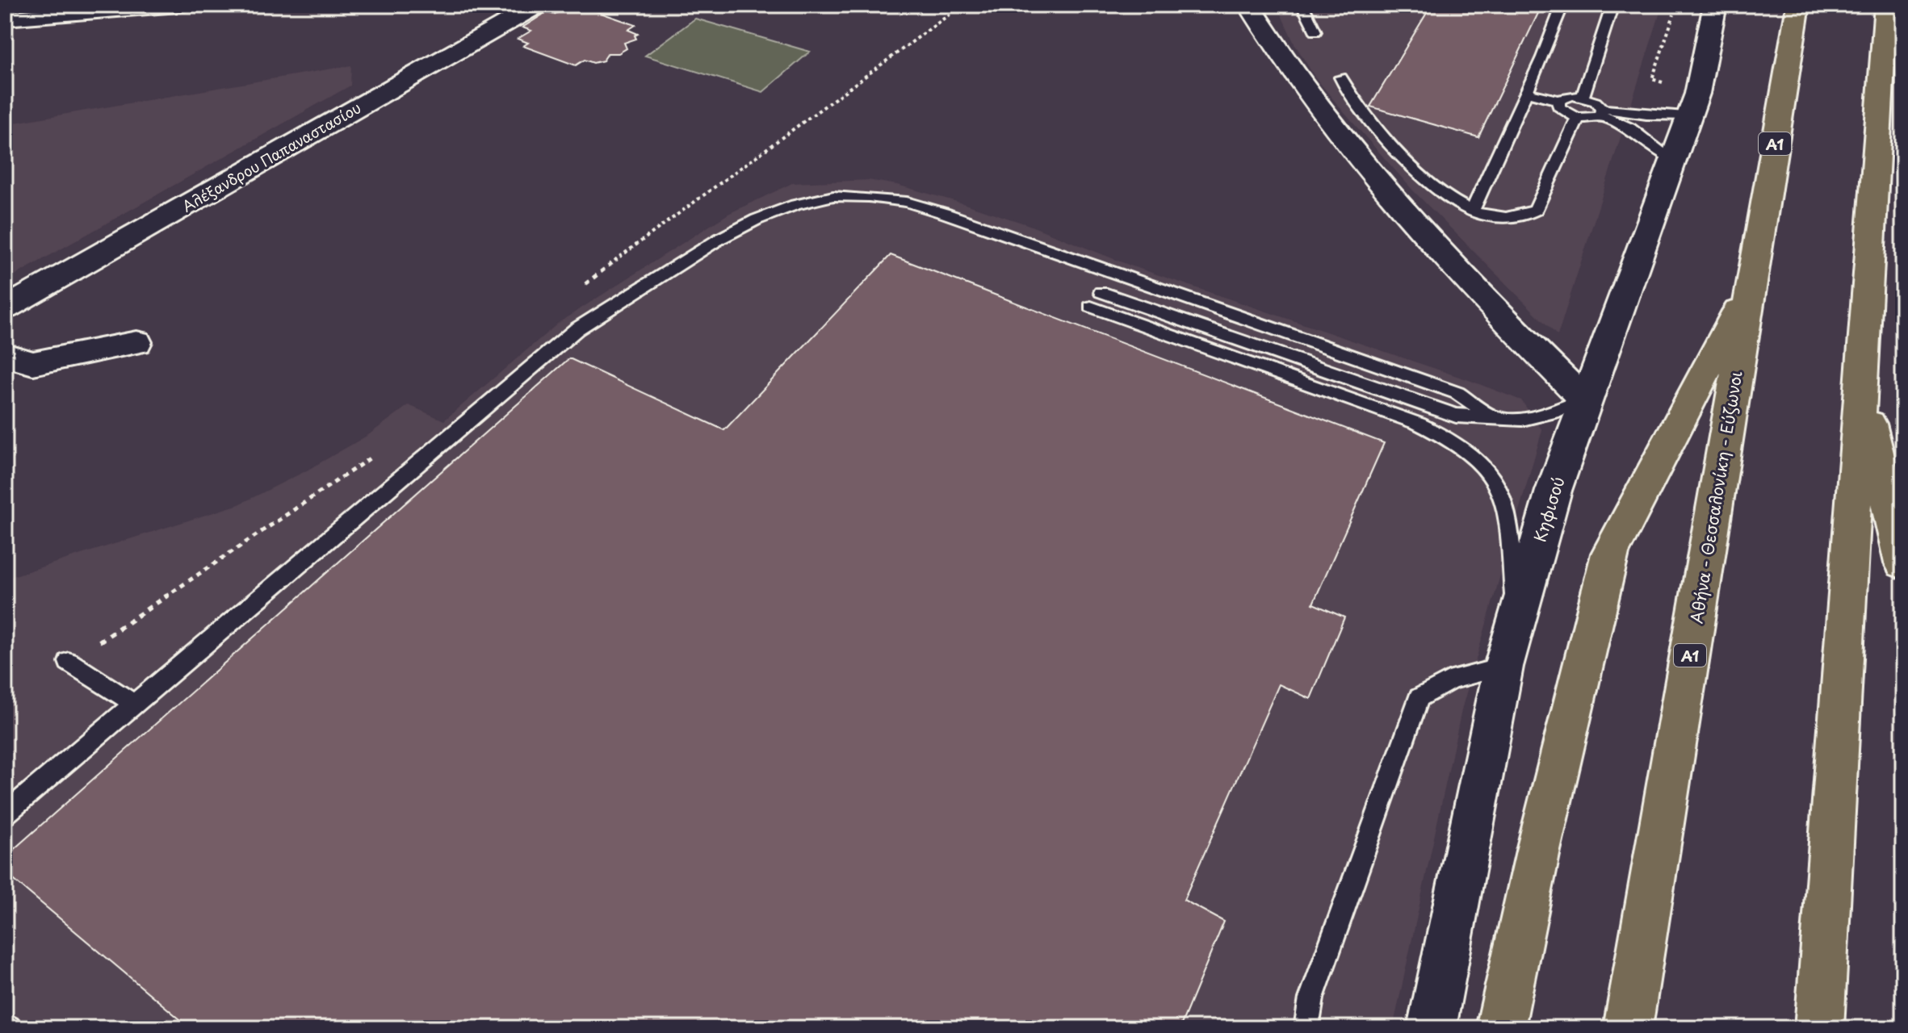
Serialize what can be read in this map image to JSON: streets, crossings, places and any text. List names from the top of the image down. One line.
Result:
{"streets":{"highway":["Α1","Αθήνα - Θεσσαλονίκη - Εύζωνοι"],"street":["Αλέξανδρου Παπαναστασίου","Κηφισού"]}}
